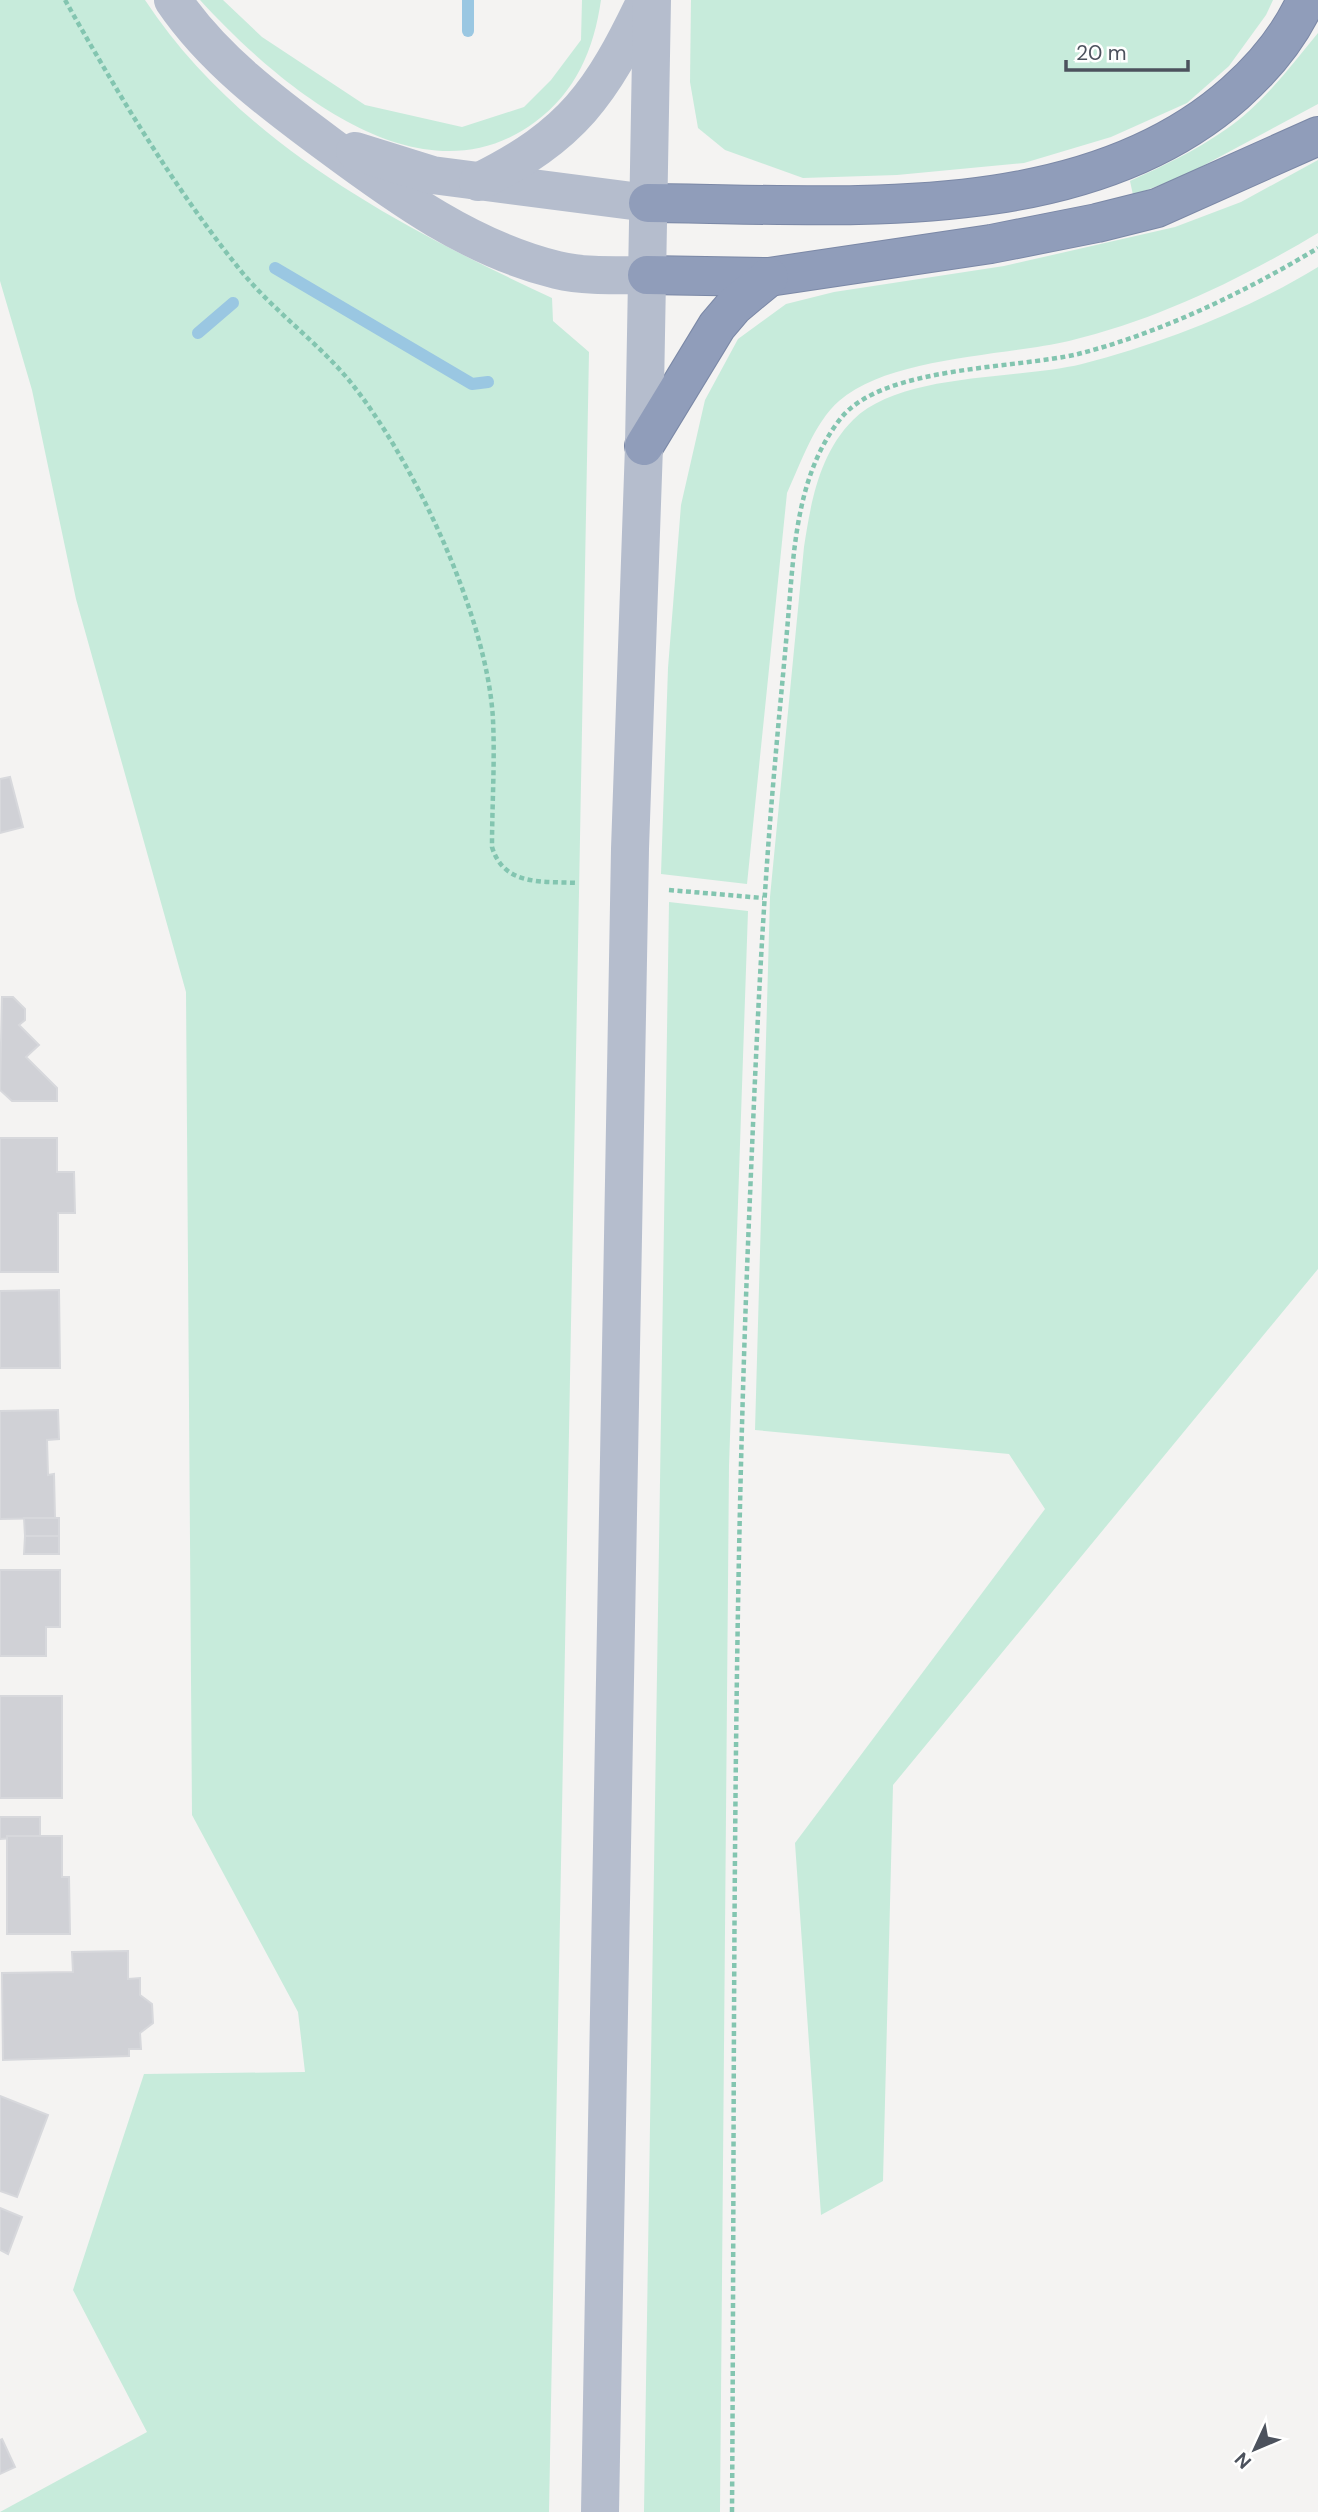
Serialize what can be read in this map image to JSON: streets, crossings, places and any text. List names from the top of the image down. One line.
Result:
{"scale_bar":"20 m","north":"bottom left"}
